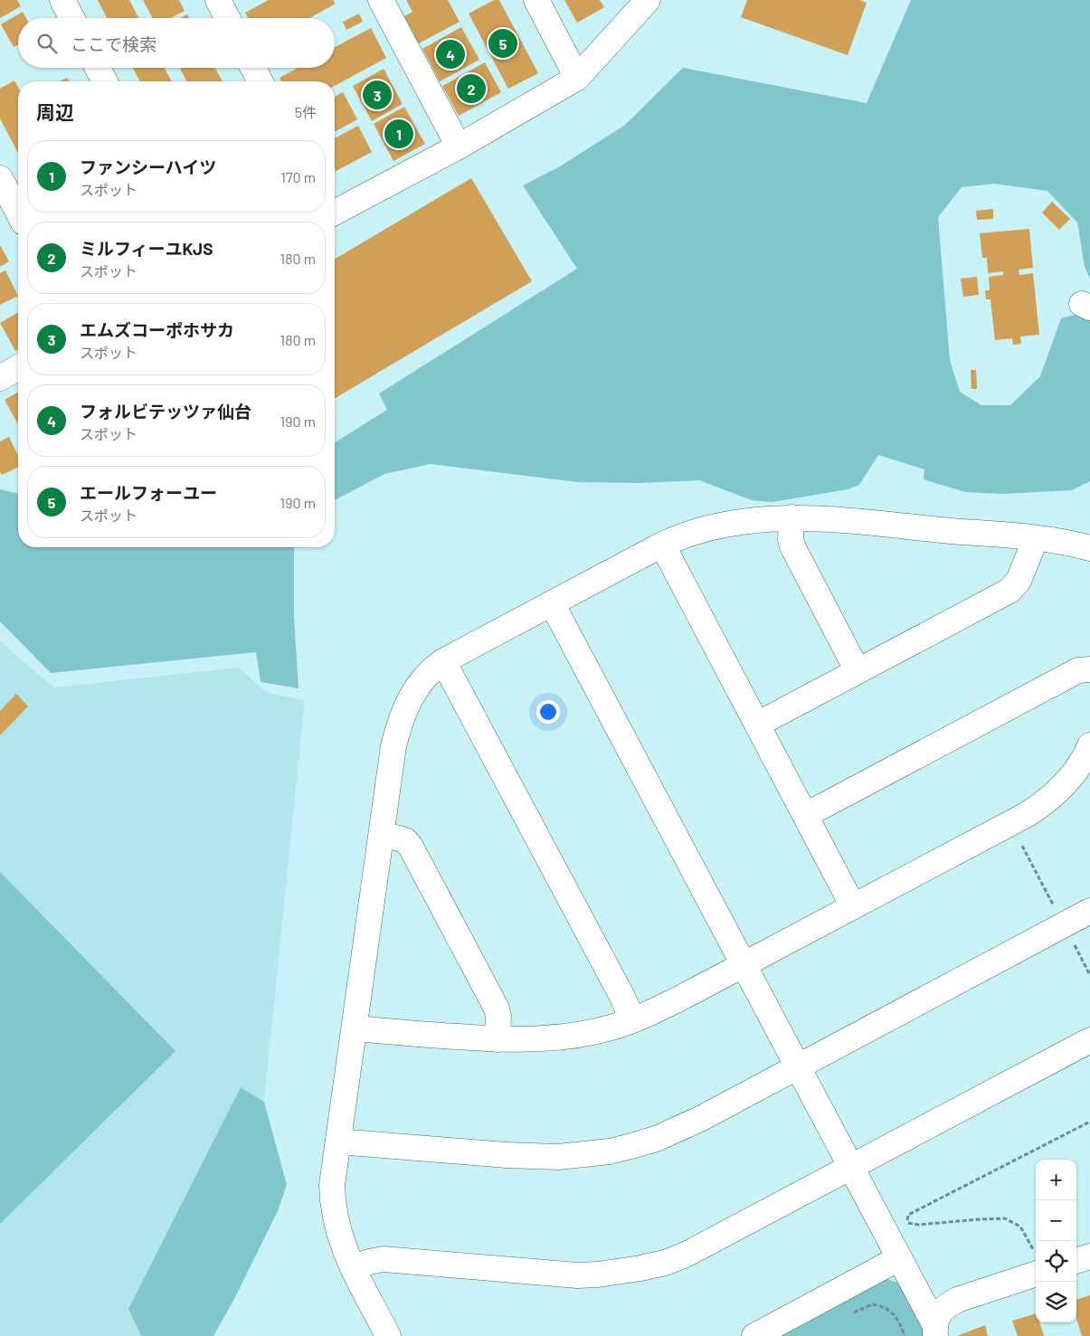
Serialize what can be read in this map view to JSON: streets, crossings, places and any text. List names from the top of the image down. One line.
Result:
{"page":{"search":"ここで検索","pins":["5","4","2","3","1"],"heading":["周辺","5件"],"list":[{"mark":"1","name":"ファンシーハイツ","note":"スポット","value":"170 m"},{"mark":"2","name":"ミルフィーユKJS","note":"スポット","value":"180 m"},{"mark":"3","name":"エムズコーポホサカ","note":"スポット","value":"180 m"},{"mark":"4","name":"フォルビテッツァ仙台","note":"スポット","value":"190 m"},{"mark":"5","name":"エールフォーユー","note":"スポット","value":"190 m"}],"map_buttons":["+","−"]}}
